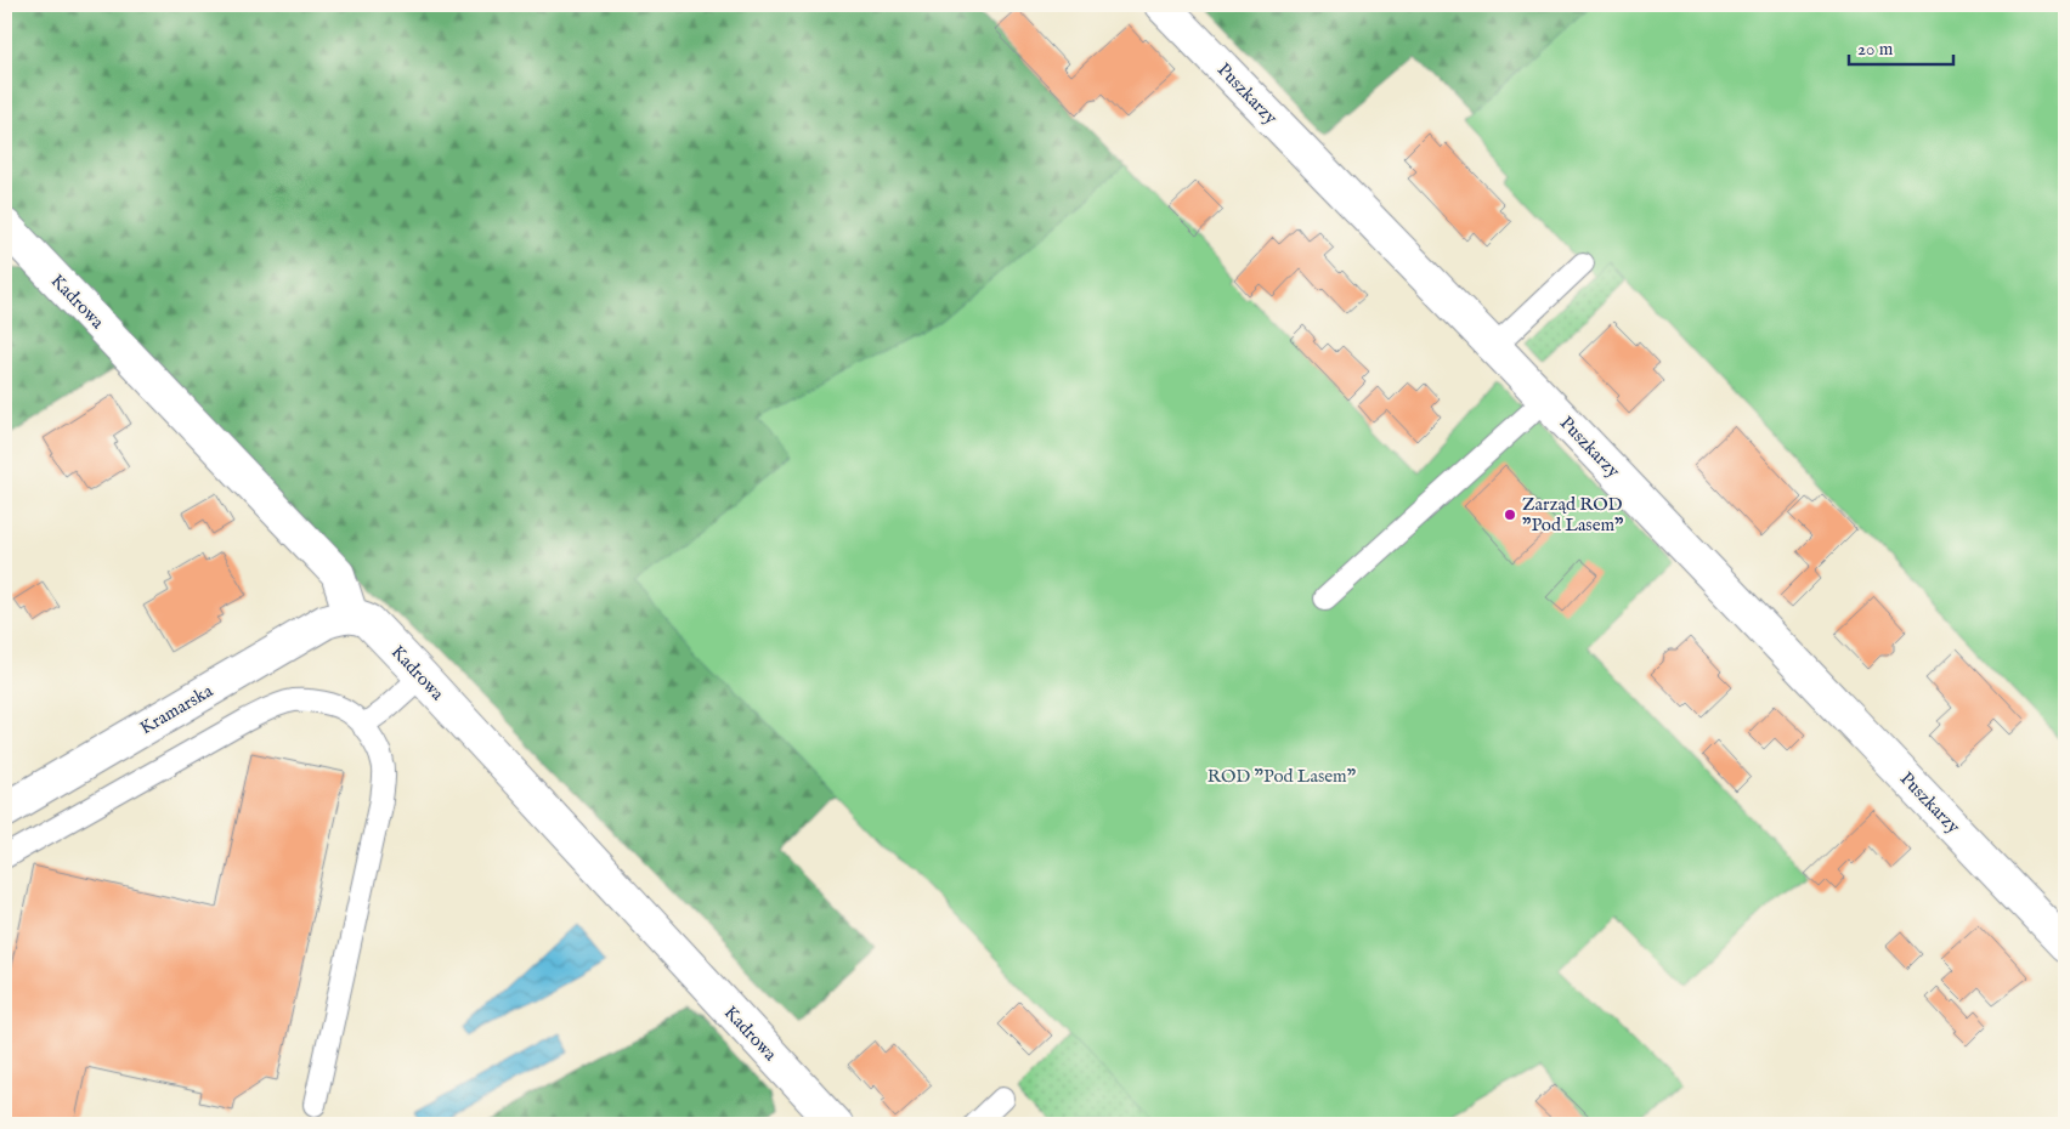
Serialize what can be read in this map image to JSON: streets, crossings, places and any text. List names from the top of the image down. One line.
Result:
{"streets":{"street":["Puszkarzy","Kadrowa","Kramarska"]},"crossings":[["Kadrowa","Kramarska"]],"parks":["ROD \"Pod Lasem\""],"places":["Zarząd ROD \"Pod Lasem\""],"scale_bar":"20 m"}
